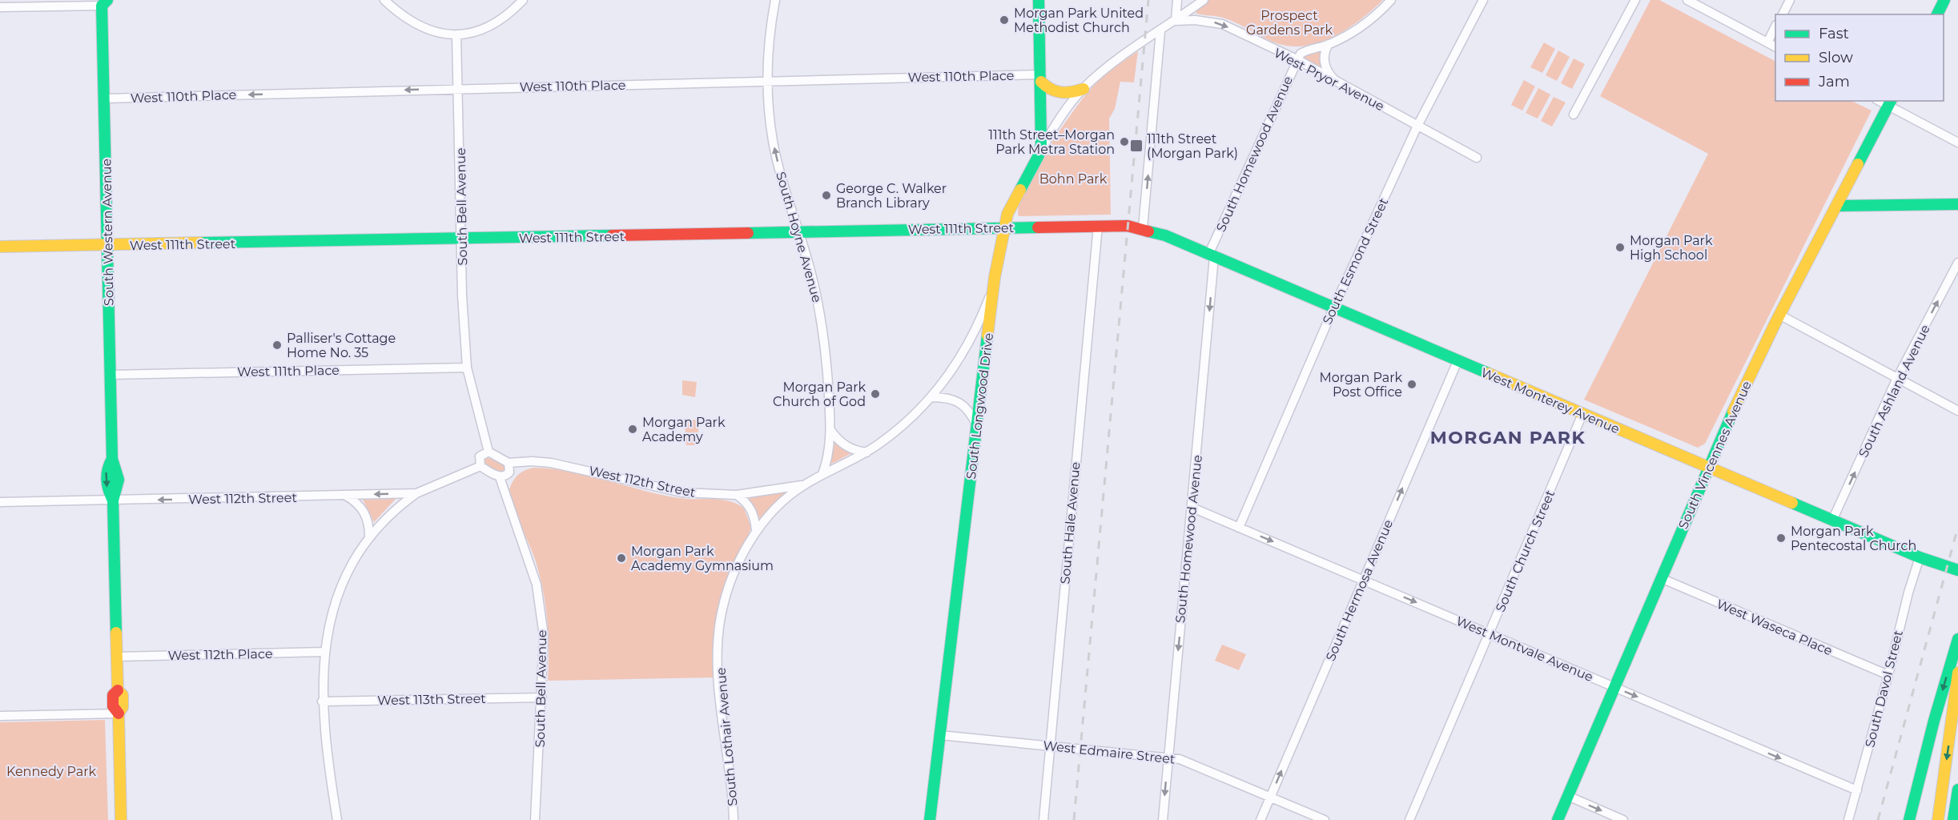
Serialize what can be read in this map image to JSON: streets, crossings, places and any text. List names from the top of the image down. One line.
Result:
{"streets":{"main road":["West 111th Street","South Western Avenue","West Monterey Avenue","South Longwood Drive","South Vincennes Avenue"],"street":["West 110th Place","West Pryor Avenue","South Homewood Avenue","South Bell Avenue","South Hoyne Avenue","South Esmond Street","West 111th Place","South Ashland Avenue","West 112th Street","South Hale Avenue","South Church Street","South Hermosa Avenue","West Waseca Place","West Montvale Avenue","West 112th Place","South Davol Street","West 113th Street","South Lothair Avenue","West Edmaire Street"]},"crossings":[["West 110th Place","South Bell Avenue"],["West 110th Place","South Western Avenue"],["West 110th Place","South Hoyne Avenue"],["West 110th Place","South Longwood Drive"],["West Pryor Avenue","South Homewood Avenue"],["West Pryor Avenue","South Esmond Street"],["South Homewood Avenue","West Monterey Avenue"],["South Homewood Avenue","West Montvale Avenue"],["South Homewood Avenue","West Edmaire Street"],["South Bell Avenue","West 111th Street"],["South Bell Avenue","West 111th Place"],["South Bell Avenue","West 113th Street"],["West 111th Street","South Western Avenue"],["West 111th Street","South Hoyne Avenue"],["West 111th Street","West Monterey Avenue"],["West 111th Street","South Longwood Drive"],["West 111th Street","South Hale Avenue"],["South Western Avenue","West 111th Place"],["South Western Avenue","West 112th Street"],["South Western Avenue","West 112th Place"],["South Hoyne Avenue","South Lothair Avenue"],["South Esmond Street","West Monterey Avenue"],["South Esmond Street","West Montvale Avenue"],["South Ashland Avenue","West Monterey Avenue"],["West Monterey Avenue","South Vincennes Avenue"],["West Monterey Avenue","South Church Street"],["West Monterey Avenue","South Hermosa Avenue"],["West Monterey Avenue","South Davol Street"],["South Longwood Drive","South Lothair Avenue"],["South Longwood Drive","West Edmaire Street"],["South Vincennes Avenue","West Waseca Place"],["South Vincennes Avenue","West Montvale Avenue"],["West 112th Street","South Lothair Avenue"],["South Hale Avenue","West Edmaire Street"],["South Church Street","West Montvale Avenue"],["South Hermosa Avenue","West Montvale Avenue"],["South Hermosa Avenue","West Edmaire Street"],["West Waseca Place","South Davol Street"],["West Montvale Avenue","South Davol Street"]],"one_way":["West 110th Place","West Pryor Avenue","South Homewood Avenue","South Ashland Avenue","West 112th Street","South Hermosa Avenue","West Montvale Avenue"],"districts":["MORGAN PARK"],"parks":["Prospect Gardens Park","Bohn Park","Kennedy Park"],"places":{"other":["Morgan Park United Methodist Church","111th Street–Morgan Park Metra Station","George C. Walker Branch Library","Morgan Park High School","Palliser's Cottage Home No. 35","Morgan Park Post Office","Morgan Park Church of God","Morgan Park Academy","Morgan Park Pentecostal Church","Morgan Park Academy Gymnasium"],"transit":["111th Street (Morgan Park)"]},"legend":["Fast","Slow","Jam"]}
